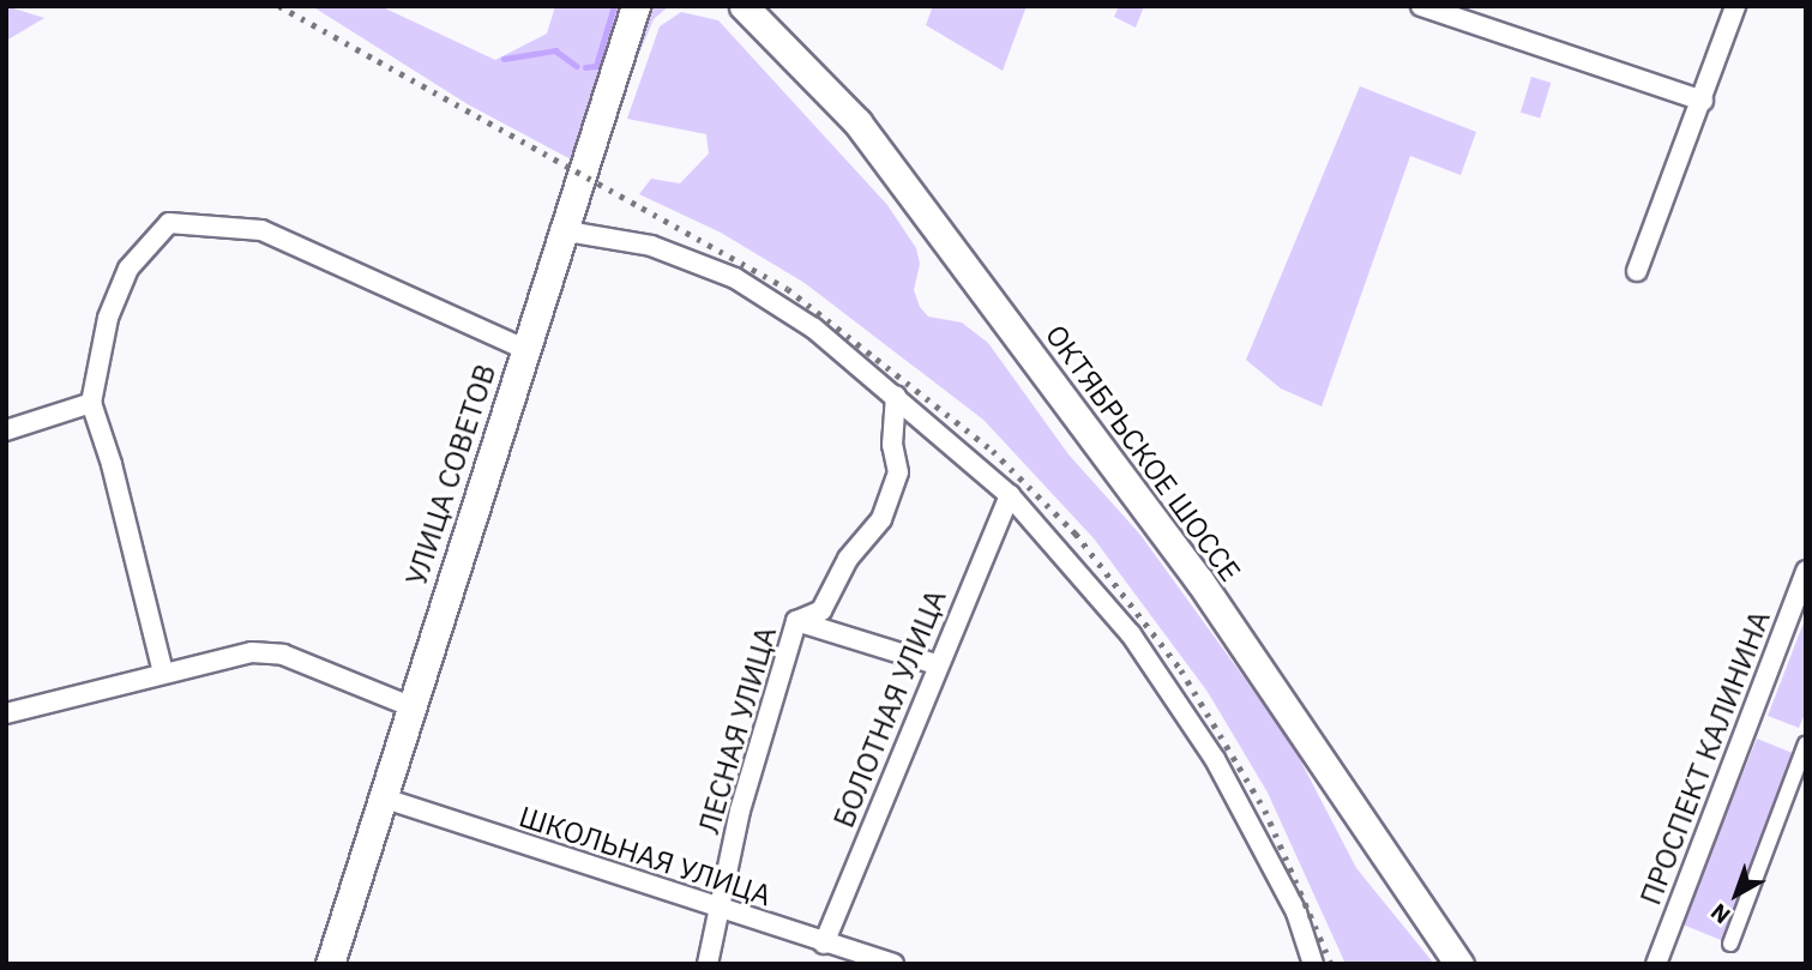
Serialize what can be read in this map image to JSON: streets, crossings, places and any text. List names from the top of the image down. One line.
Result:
{"streets":{"main road":["ОКТЯБРЬСКОЕ ШОССЕ","УЛИЦА СОВЕТОВ"],"street":["БОЛОТНАЯ УЛИЦА","ЛЕСНАЯ УЛИЦА","ПРОСПЕКТ КАЛИНИНА","ШКОЛЬНАЯ УЛИЦА"]},"crossings":[["УЛИЦА СОВЕТОВ","ШКОЛЬНАЯ УЛИЦА"],["БОЛОТНАЯ УЛИЦА","ШКОЛЬНАЯ УЛИЦА"],["ЛЕСНАЯ УЛИЦА","ШКОЛЬНАЯ УЛИЦА"]],"north":"bottom left"}
